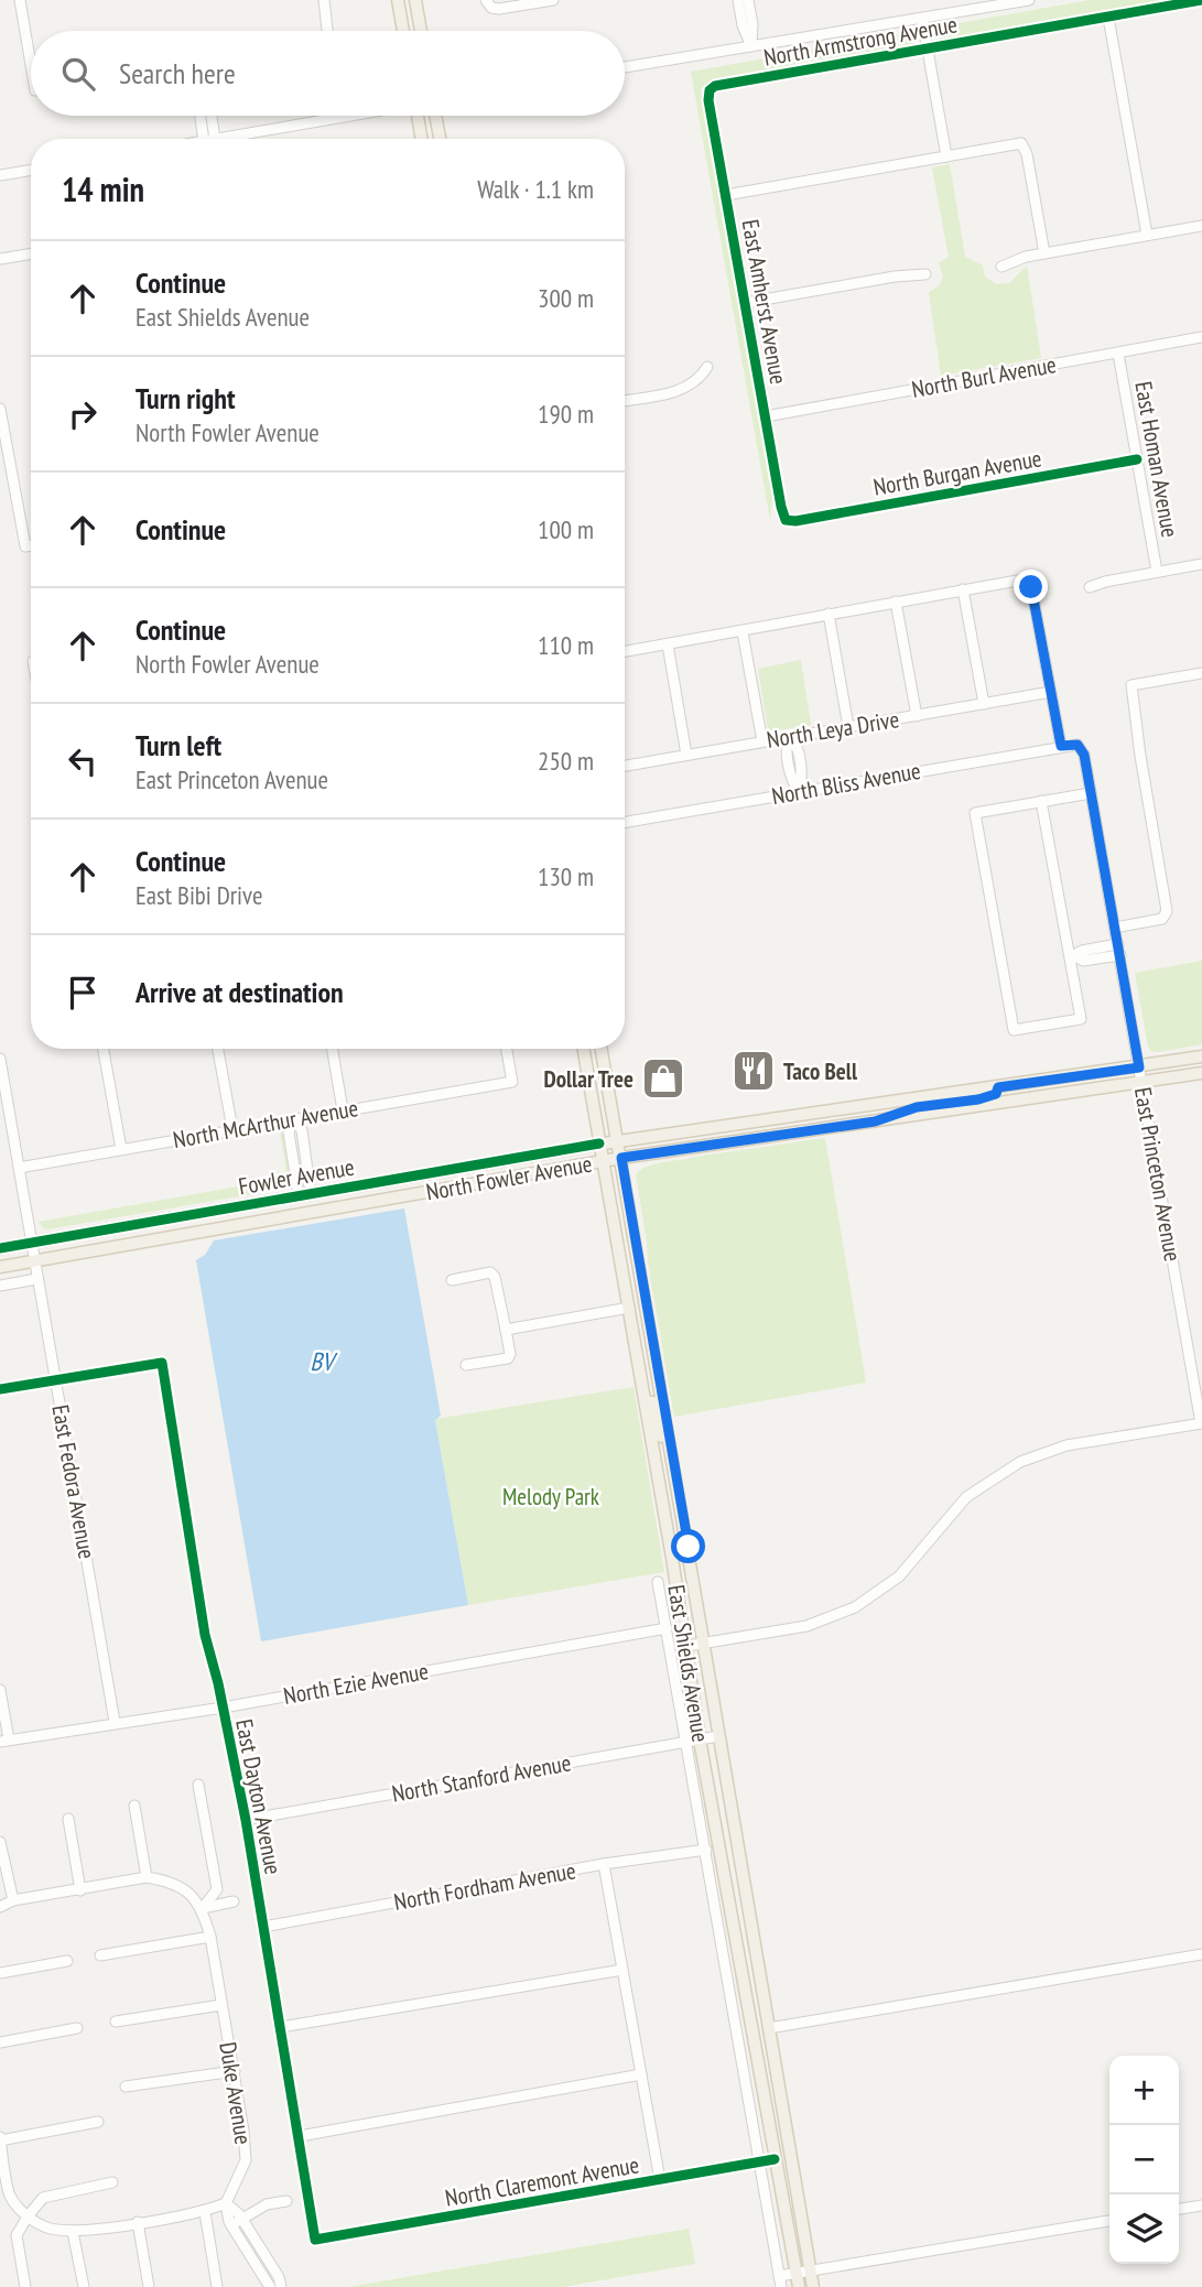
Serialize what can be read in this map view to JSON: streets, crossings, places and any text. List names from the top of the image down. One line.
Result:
{"streets":{"main road":["Fowler Avenue","North Fowler Avenue","East Shields Avenue"],"street":["North Armstrong Avenue","East Amherst Avenue","North Burl Avenue","East Homan Avenue","North Burgan Avenue","North Leya Drive","North Bliss Avenue","North McArthur Avenue","East Princeton Avenue","East Fedora Avenue","North Ezie Avenue","North Stanford Avenue","East Dayton Avenue","North Fordham Avenue","Duke Avenue","North Claremont Avenue"]},"crossings":[["North Armstrong Avenue","East Amherst Avenue"],["East Amherst Avenue","North Burl Avenue"],["East Amherst Avenue","North Burgan Avenue"],["North Burl Avenue","East Homan Avenue"],["East Homan Avenue","North Burgan Avenue"],["North Bliss Avenue","East Princeton Avenue"],["North McArthur Avenue","East Fedora Avenue"],["East Princeton Avenue","North Fowler Avenue"],["Fowler Avenue","North Fowler Avenue"],["Fowler Avenue","East Fedora Avenue"],["Fowler Avenue","East Shields Avenue"],["North Fowler Avenue","East Fedora Avenue"],["North Fowler Avenue","East Shields Avenue"],["East Fedora Avenue","North Ezie Avenue"],["East Fedora Avenue","East Dayton Avenue"],["East Shields Avenue","North Ezie Avenue"],["East Shields Avenue","North Stanford Avenue"],["East Shields Avenue","North Fordham Avenue"],["East Shields Avenue","North Claremont Avenue"],["North Ezie Avenue","East Dayton Avenue"],["North Stanford Avenue","East Dayton Avenue"],["East Dayton Avenue","North Fordham Avenue"],["East Dayton Avenue","North Claremont Avenue"]],"water":["BV"],"parks":["Melody Park"],"places":{"restaurant":["Taco Bell"],"shop":["Dollar Tree"]},"page":{"search":"Search here","heading":["14 min","Walk · 1.1 km"],"list":[["Continue","East Shields Avenue","300 m"],["Turn right","North Fowler Avenue","190 m"],["Continue","100 m"],["Continue","North Fowler Avenue","110 m"],["Turn left","East Princeton Avenue","250 m"],["Continue","East Bibi Drive","130 m"],"Arrive at destination"],"map_buttons":["+","−"]}}
